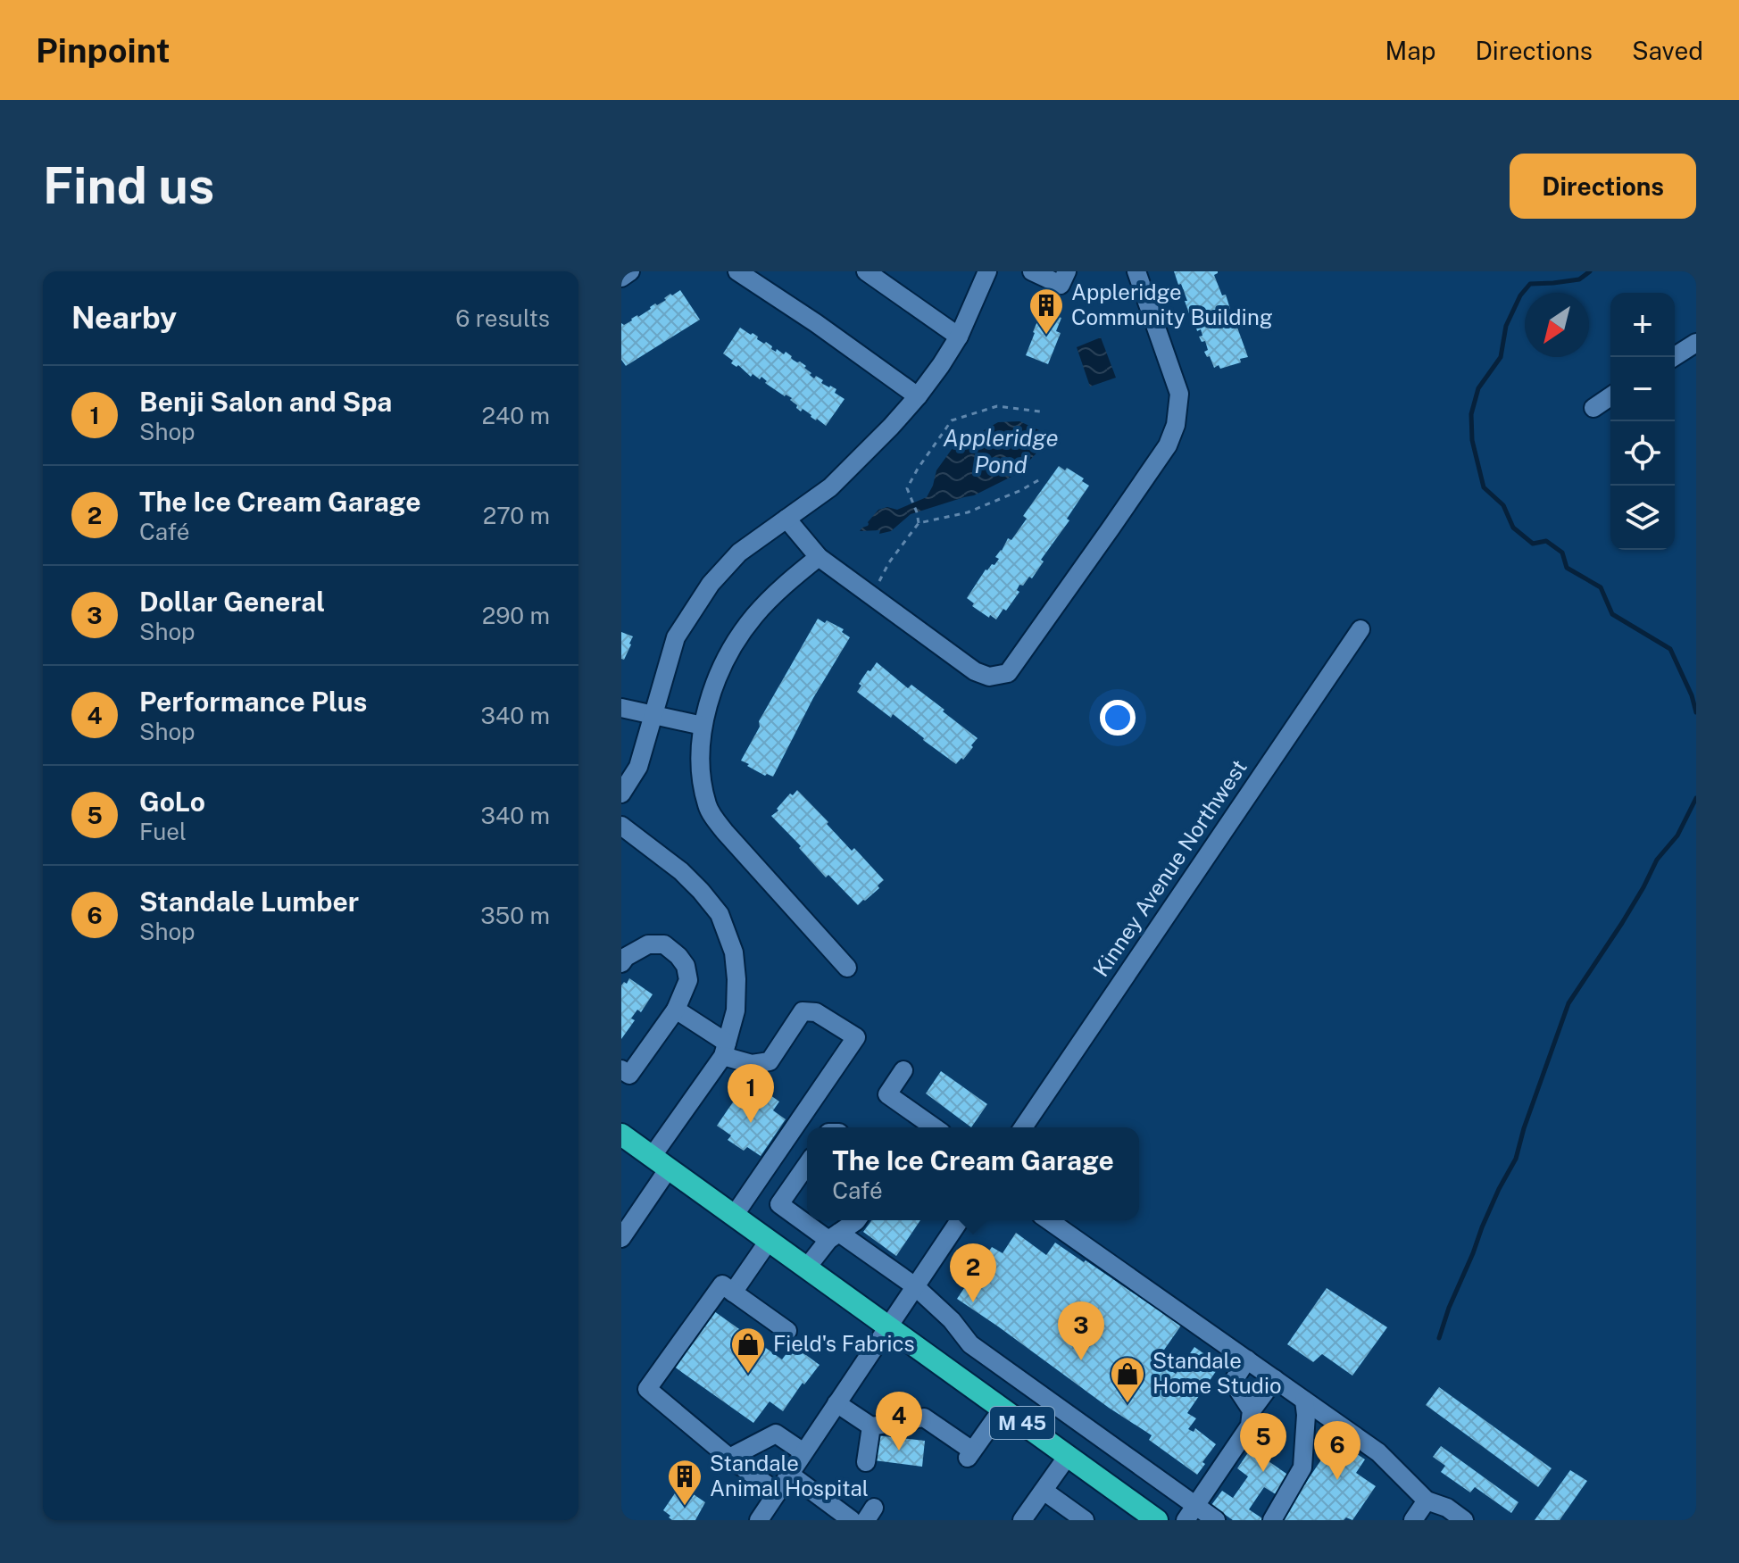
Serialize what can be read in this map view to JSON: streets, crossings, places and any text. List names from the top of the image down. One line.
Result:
{"streets":{"highway":["M 45"],"street":["Kinney Avenue Northwest"]},"water":["Appleridge Pond"],"places":{"building":["Appleridge Community Building","Standale Animal Hospital"],"shop":["Field's Fabrics","Standale Home Studio"]},"north":"bottom left","page":{"header":"Pinpoint","nav":["Map","Directions","Saved"],"buttons":"Directions","title":"Find us","heading":["Nearby","6 results"],"map_buttons":["+","−"],"list":[{"mark":"1","name":"Benji Salon and Spa","note":"Shop","value":"240 m"},{"mark":"2","name":"The Ice Cream Garage","note":"Café","value":"270 m"},{"mark":"3","name":"Dollar General","note":"Shop","value":"290 m"},{"mark":"4","name":"Performance Plus","note":"Shop","value":"340 m"},{"mark":"5","name":"GoLo","note":"Fuel","value":"340 m"},{"mark":"6","name":"Standale Lumber","note":"Shop","value":"350 m"}],"pins":["1","2","3","4","5","6"],"popup":["The Ice Cream Garage","Café"]}}
